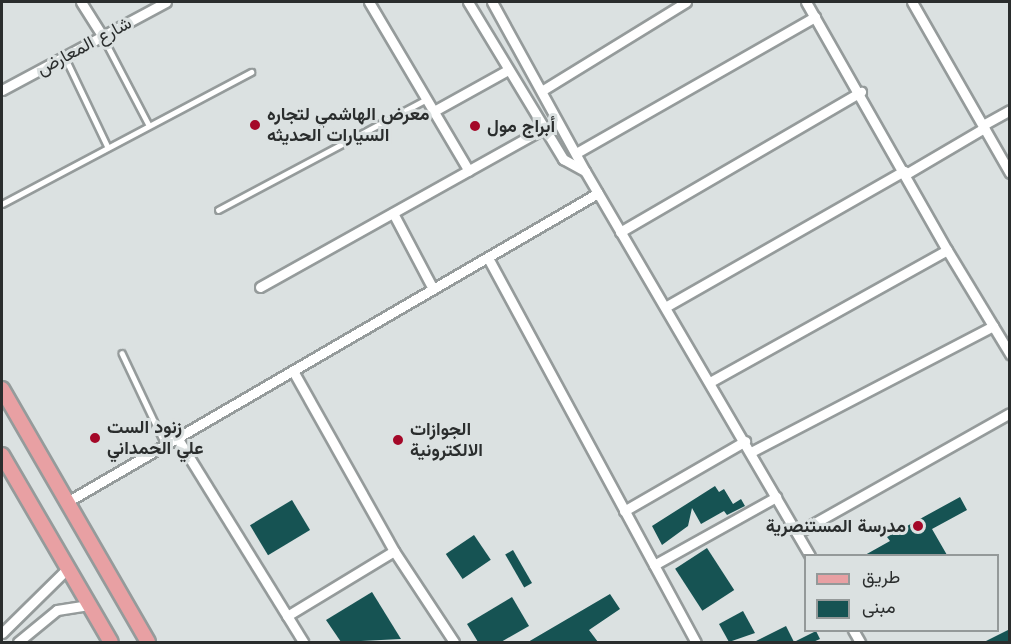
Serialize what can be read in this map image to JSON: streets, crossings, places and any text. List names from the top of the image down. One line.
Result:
{"streets":{"street":["شارع المعارض"]},"places":["معرض الهاشمي لتجاره السيارات الحديثه","أبراج مول","زنود الست علي الحمداني","الجوازات الالكترونية","مدرسة المستنصرية"],"legend":["طريق","مبنى"]}
